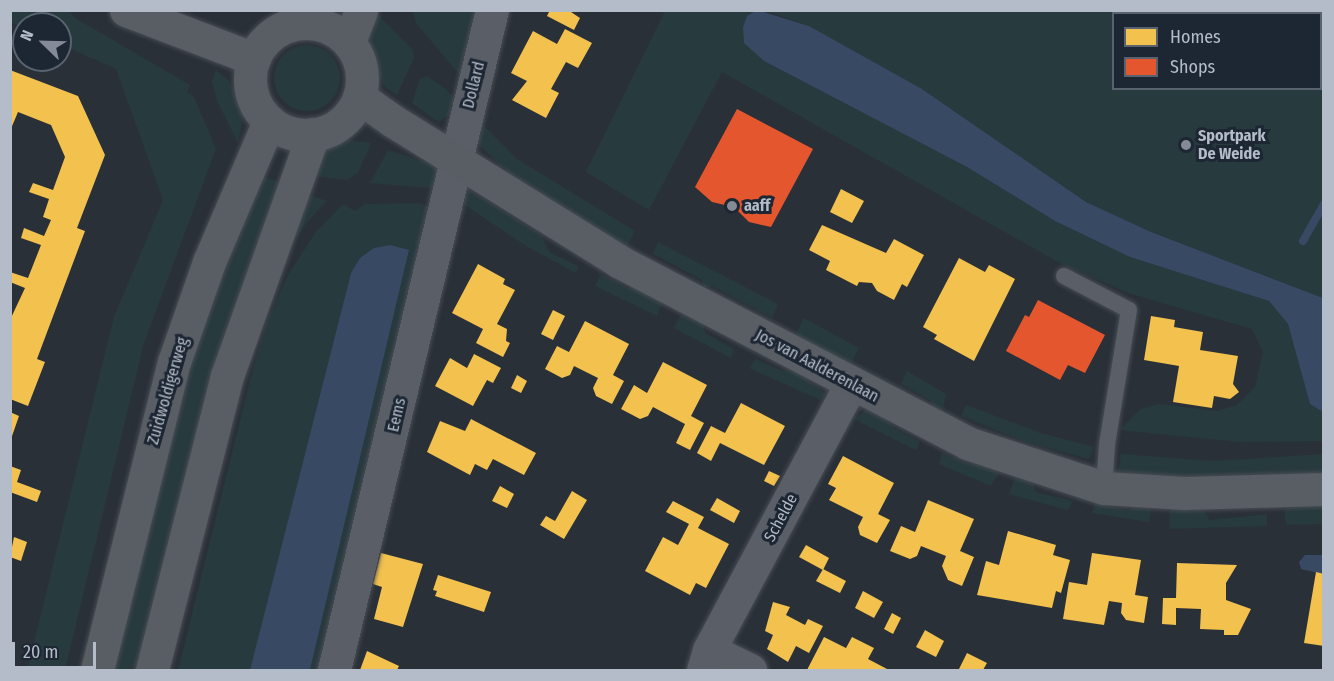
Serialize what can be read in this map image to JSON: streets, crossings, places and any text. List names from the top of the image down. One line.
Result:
{"streets":{"main road":["Jos van Aalderenlaan","Zuidwoldigerweg"],"street":["Dollard","Eems","Schelde"]},"crossings":[["Dollard","Jos van Aalderenlaan"],["Dollard","Eems"],["Jos van Aalderenlaan","Zuidwoldigerweg"],["Jos van Aalderenlaan","Eems"],["Jos van Aalderenlaan","Schelde"]],"places":["Sportpark De Weide","aaff"],"legend":["Homes","Shops"],"scale_bar":"20 m","north":"top left"}
